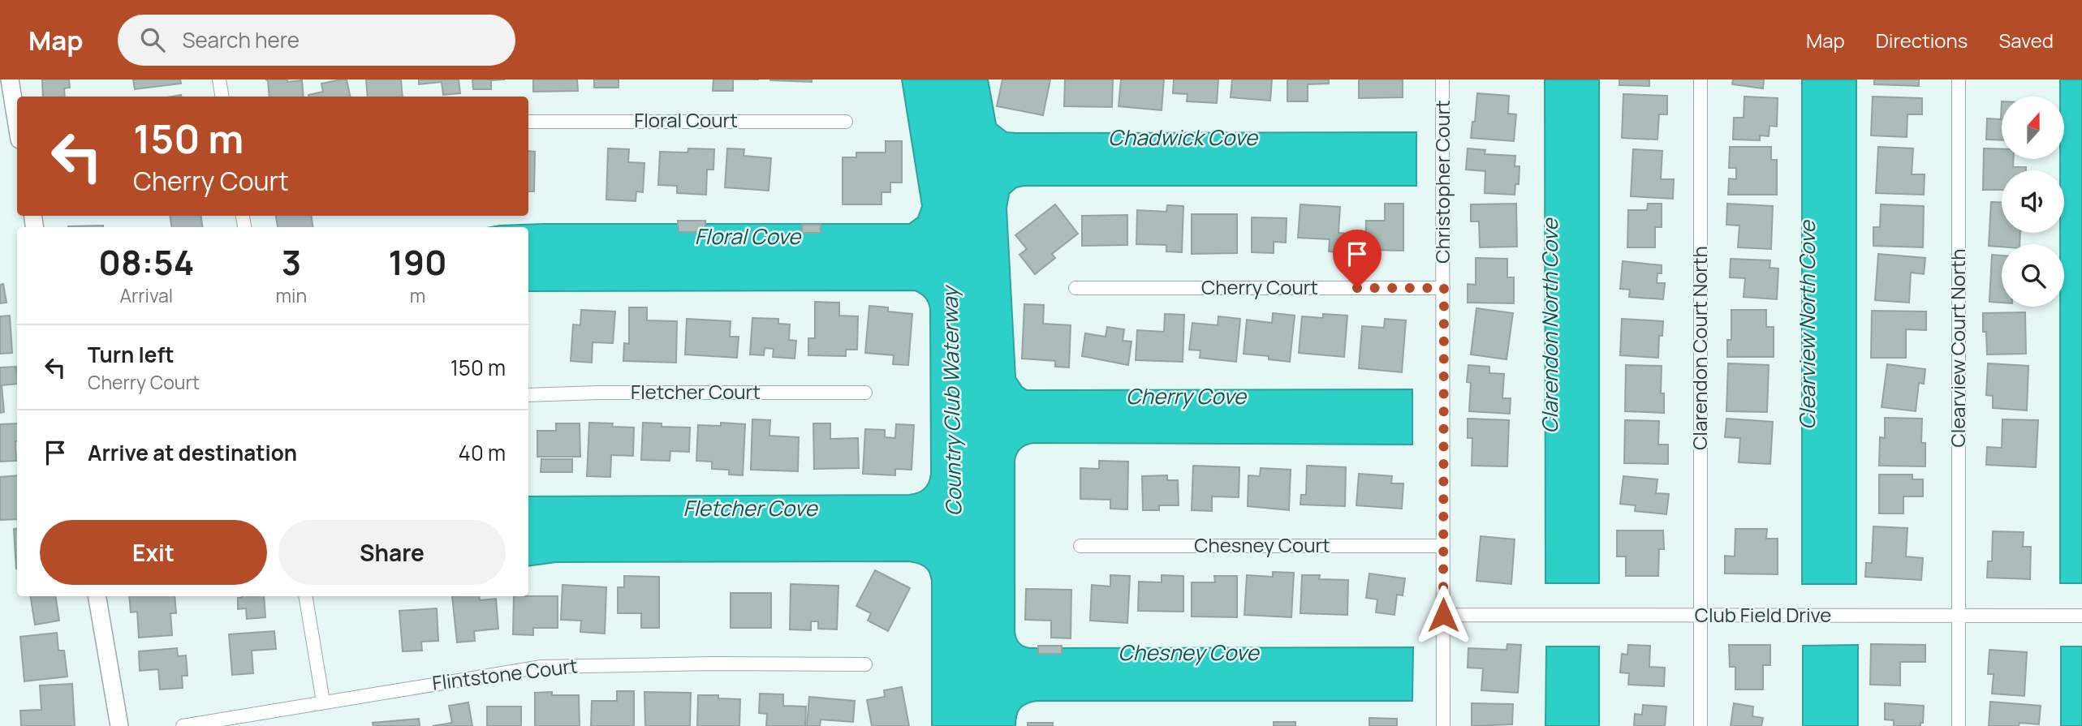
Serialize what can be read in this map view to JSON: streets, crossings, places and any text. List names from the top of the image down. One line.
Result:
{"streets":{"street":["Floral Court","Christopher Court","Cherry Court","Clarendon Court North","Clearview Court North","Fletcher Court","Chesney Court","Club Field Drive","Flintstone Court"]},"crossings":[["Christopher Court","Cherry Court"],["Christopher Court","Chesney Court"],["Christopher Court","Club Field Drive"],["Clarendon Court North","Club Field Drive"],["Clearview Court North","Club Field Drive"]],"water":["Chadwick Cove","Floral Cove","Clearview North Cove","Clarendon North Cove","Cherry Cove","Country Club Waterway","Fletcher Cove","Chesney Cove"],"north":"top","page":{"header":"Map","search":"Search here","nav":["Map","Directions","Saved"],"turn":["150 m","Cherry Court"],"eta":["08:54","Arrival","3","min","190","m"],"list":[{"name":"Turn left","note":"Cherry Court","value":"150 m"},{"name":"Arrive at destination","value":"40 m"}],"buttons":["Exit","Share"]}}
